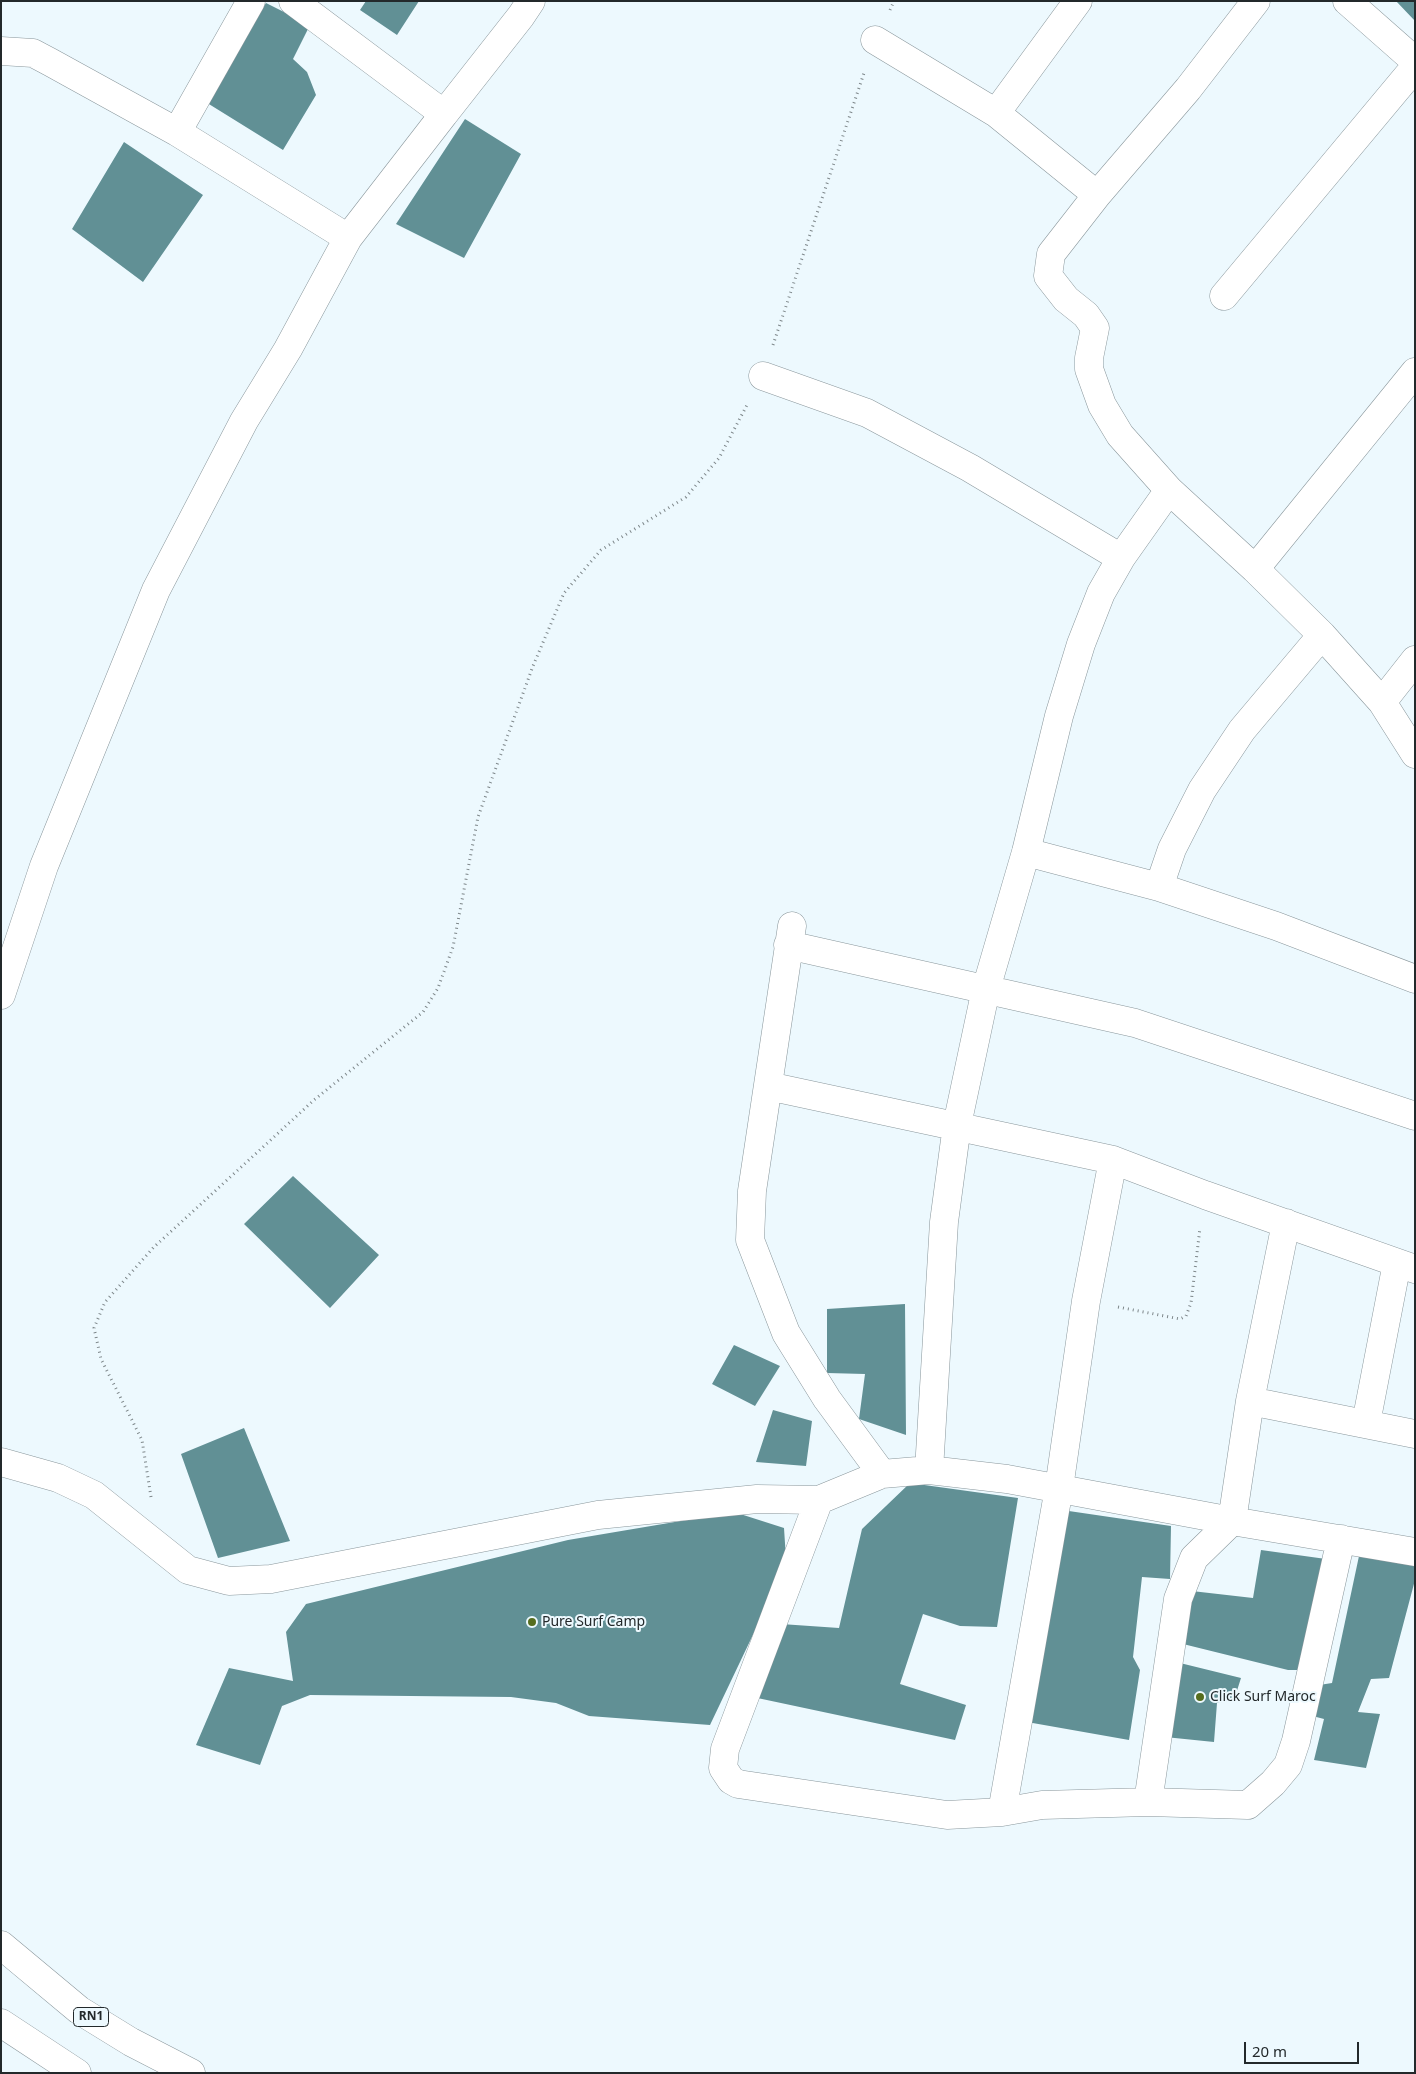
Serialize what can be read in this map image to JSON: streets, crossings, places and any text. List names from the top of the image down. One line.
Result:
{"streets":{"main road":["RN1"]},"places":["Pure Surf Camp","Click Surf Maroc"],"scale_bar":"20 m"}
